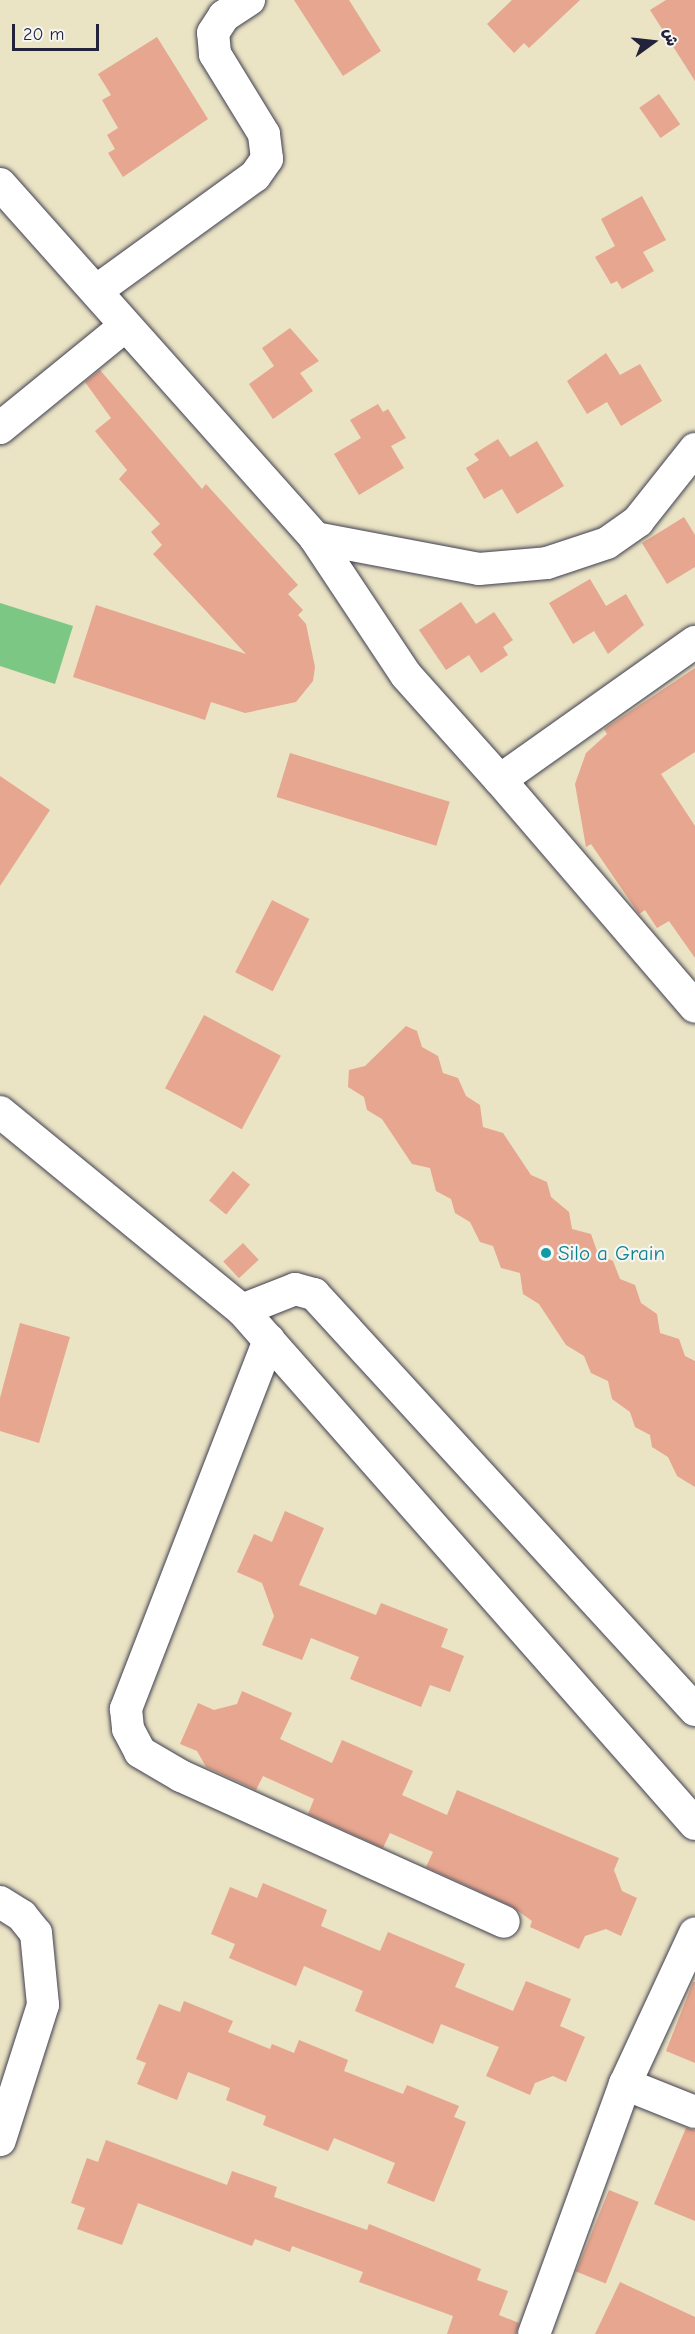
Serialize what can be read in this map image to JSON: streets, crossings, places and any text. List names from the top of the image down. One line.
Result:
{"places":["Silo a Grain"],"scale_bar":"20 m","north":"right"}
